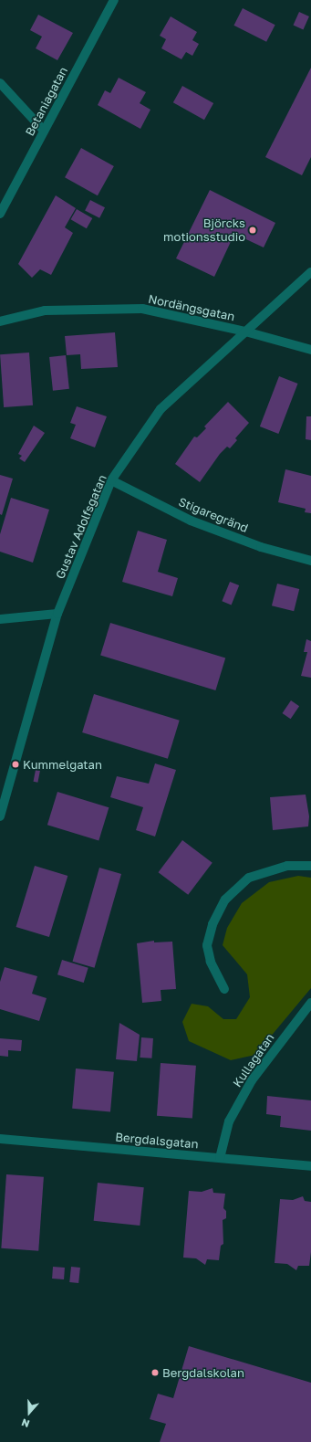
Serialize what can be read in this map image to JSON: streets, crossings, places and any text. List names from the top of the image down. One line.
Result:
{"streets":{"street":["Betaniagatan","Nordängsgatan","Stigaregränd","Gustav Adolfsgatan","Kullagatan","Bergdalsgatan"]},"crossings":[["Nordängsgatan","Gustav Adolfsgatan"],["Stigaregränd","Gustav Adolfsgatan"],["Kullagatan","Bergdalsgatan"]],"places":["Björcks motionsstudio","Kummelgatan","Bergdalskolan"],"north":"bottom"}
